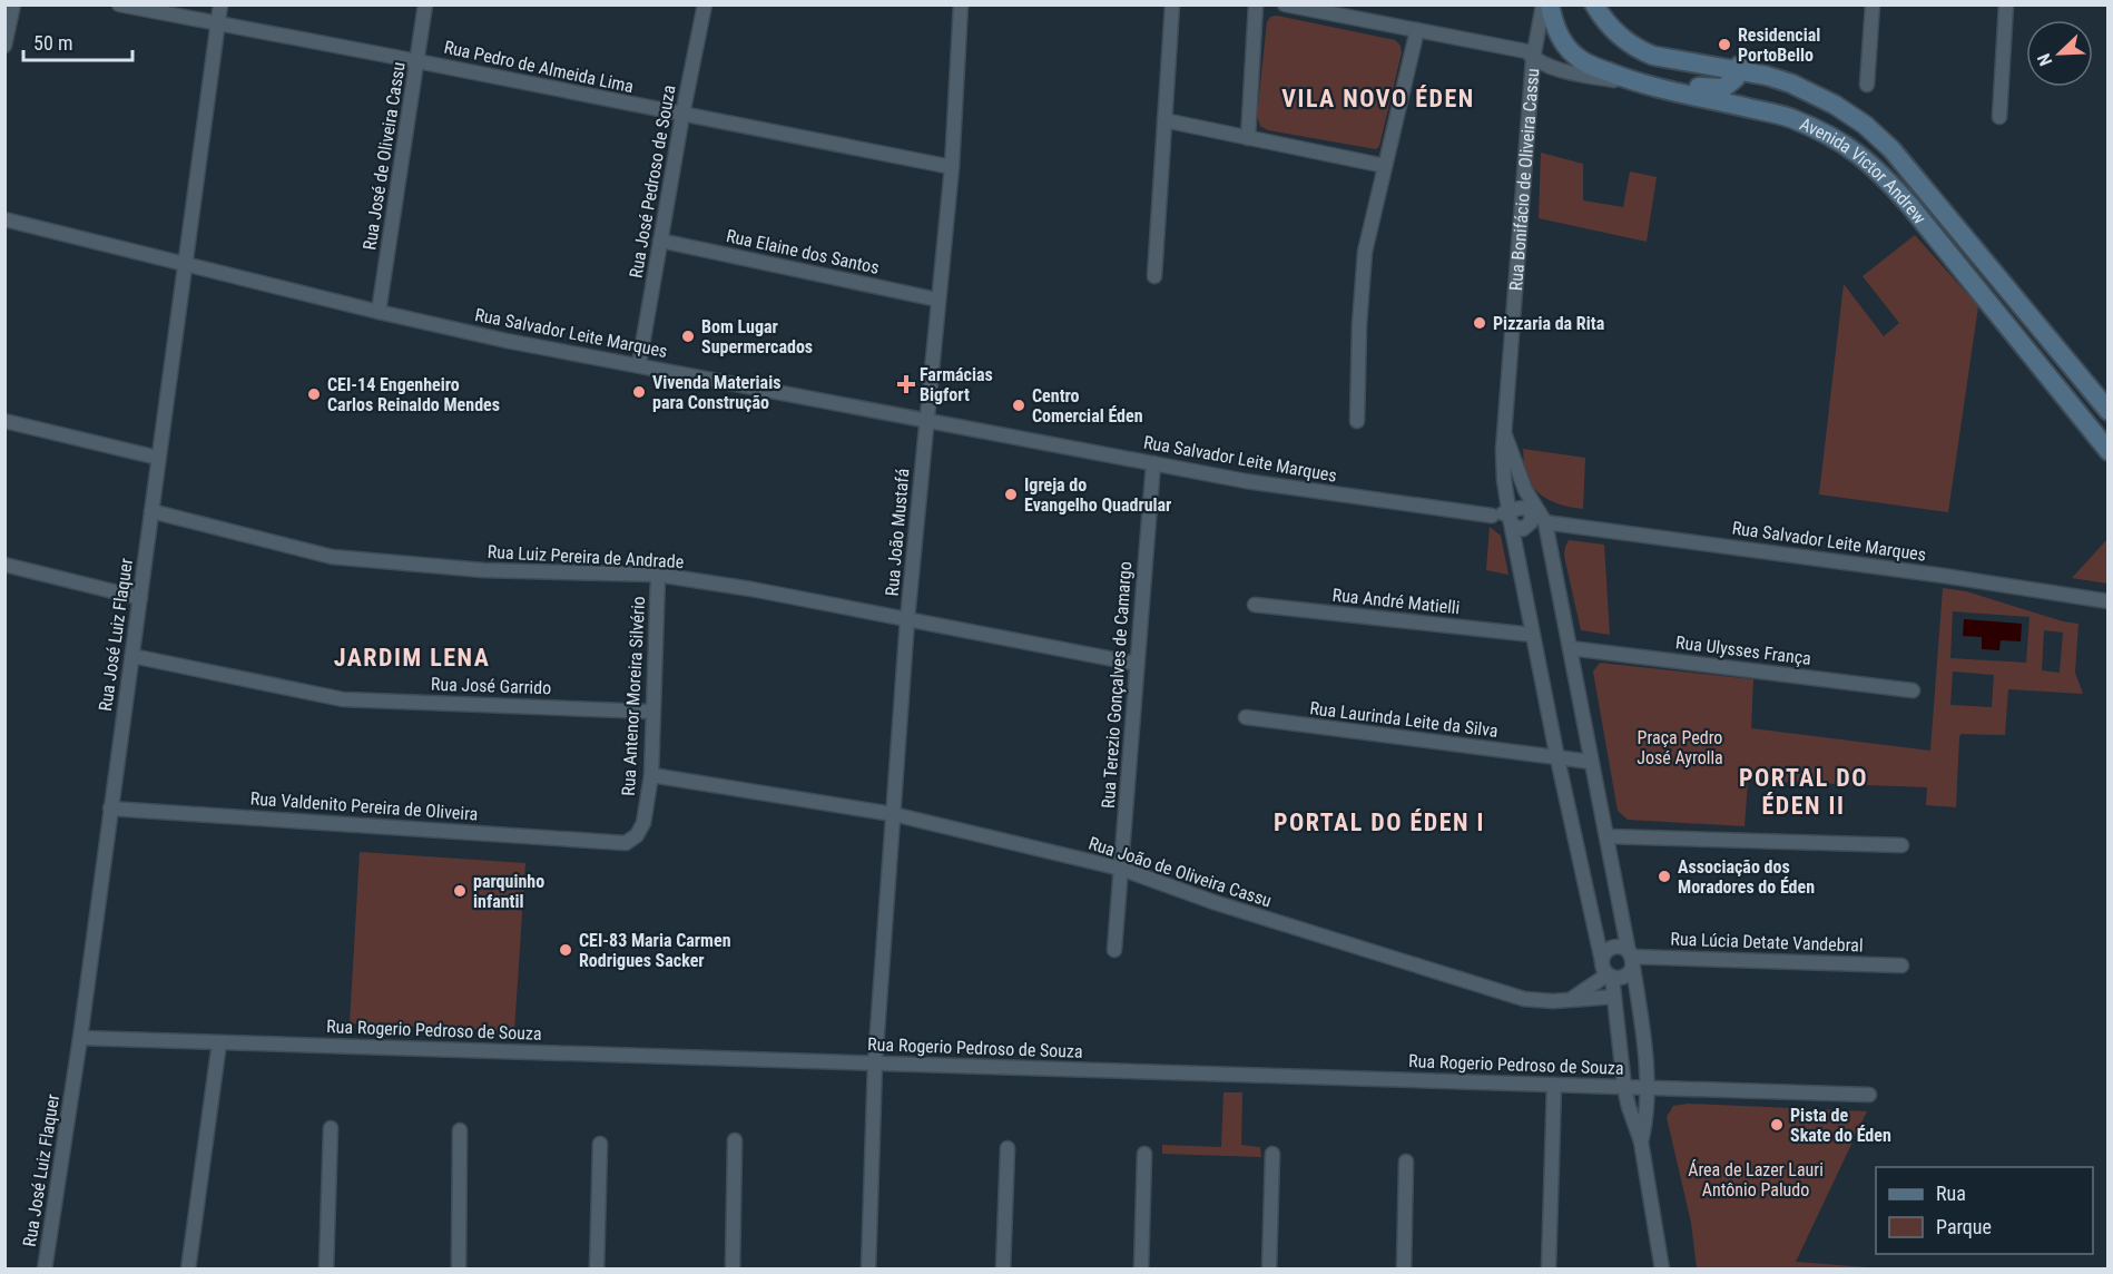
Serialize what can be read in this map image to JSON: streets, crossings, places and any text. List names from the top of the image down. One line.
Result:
{"streets":{"main road":["Avenida Victor Andrew"],"street":["Rua Pedro de Almeida Lima","Rua José de Oliveira Cassu","Rua Bonifácio de Oliveira Cassu","Rua José Pedroso de Souza","Rua Elaine dos Santos","Rua Salvador Leite Marques","Rua João Mustafá","Rua Luiz Pereira de Andrade","Rua André Matielli","Rua José Luiz Flaquer","Rua Ulysses França","Rua Terezio Gonçalves de Camargo","Rua José Garrido","Rua Antenor Moreira Silvério","Rua Laurinda Leite da Silva","Rua Valdenito Pereira de Oliveira","Rua João de Oliveira Cassu","Rua Lúcia Detate Vandebral","Rua Rogerio Pedroso de Souza"]},"crossings":[["Rua Pedro de Almeida Lima","Rua José de Oliveira Cassu"],["Rua Pedro de Almeida Lima","Rua José Pedroso de Souza"],["Rua Pedro de Almeida Lima","Rua João Mustafá"],["Rua Pedro de Almeida Lima","Rua José Luiz Flaquer"],["Rua José de Oliveira Cassu","Rua Salvador Leite Marques"],["Rua Bonifácio de Oliveira Cassu","Rua Salvador Leite Marques"],["Rua Bonifácio de Oliveira Cassu","Rua André Matielli"],["Rua Bonifácio de Oliveira Cassu","Rua Ulysses França"],["Rua Bonifácio de Oliveira Cassu","Rua Laurinda Leite da Silva"],["Rua Bonifácio de Oliveira Cassu","Rua João de Oliveira Cassu"],["Rua Bonifácio de Oliveira Cassu","Rua Lúcia Detate Vandebral"],["Rua Bonifácio de Oliveira Cassu","Rua Rogerio Pedroso de Souza"],["Rua José Pedroso de Souza","Rua Elaine dos Santos"],["Rua José Pedroso de Souza","Rua Salvador Leite Marques"],["Rua Elaine dos Santos","Rua João Mustafá"],["Rua Salvador Leite Marques","Rua João Mustafá"],["Rua Salvador Leite Marques","Rua José Luiz Flaquer"],["Rua Salvador Leite Marques","Rua Terezio Gonçalves de Camargo"],["Rua João Mustafá","Rua Luiz Pereira de Andrade"],["Rua João Mustafá","Rua João de Oliveira Cassu"],["Rua João Mustafá","Rua Rogerio Pedroso de Souza"],["Rua Luiz Pereira de Andrade","Rua José Luiz Flaquer"],["Rua Luiz Pereira de Andrade","Rua Terezio Gonçalves de Camargo"],["Rua Luiz Pereira de Andrade","Rua Antenor Moreira Silvério"],["Rua José Luiz Flaquer","Rua José Garrido"],["Rua José Luiz Flaquer","Rua Valdenito Pereira de Oliveira"],["Rua José Luiz Flaquer","Rua Rogerio Pedroso de Souza"],["Rua Terezio Gonçalves de Camargo","Rua João de Oliveira Cassu"],["Rua José Garrido","Rua Antenor Moreira Silvério"],["Rua Antenor Moreira Silvério","Rua Valdenito Pereira de Oliveira"],["Rua Antenor Moreira Silvério","Rua João de Oliveira Cassu"]],"districts":["VILA NOVO ÉDEN","JARDIM LENA","PORTAL DO ÉDEN II","PORTAL DO ÉDEN I"],"parks":["Praça Pedro José Ayrolla","Área de Lazer Lauri Antônio Paludo"],"places":{"other":["Residencial PortoBello","Pizzaria da Rita","Bom Lugar Supermercados","Vivenda Materiais para Construção","CEI-14 Engenheiro Carlos Reinaldo Mendes","Centro Comercial Éden","Igreja do Evangelho Quadrular","Associação dos Moradores do Éden","parquinho infantil","CEI-83 Maria Carmen Rodrigues Sacker","Pista de Skate do Éden"],"health":["Farmácias Bigfort"]},"legend":["Rua","Parque"],"scale_bar":"50 m","north":"bottom left"}
